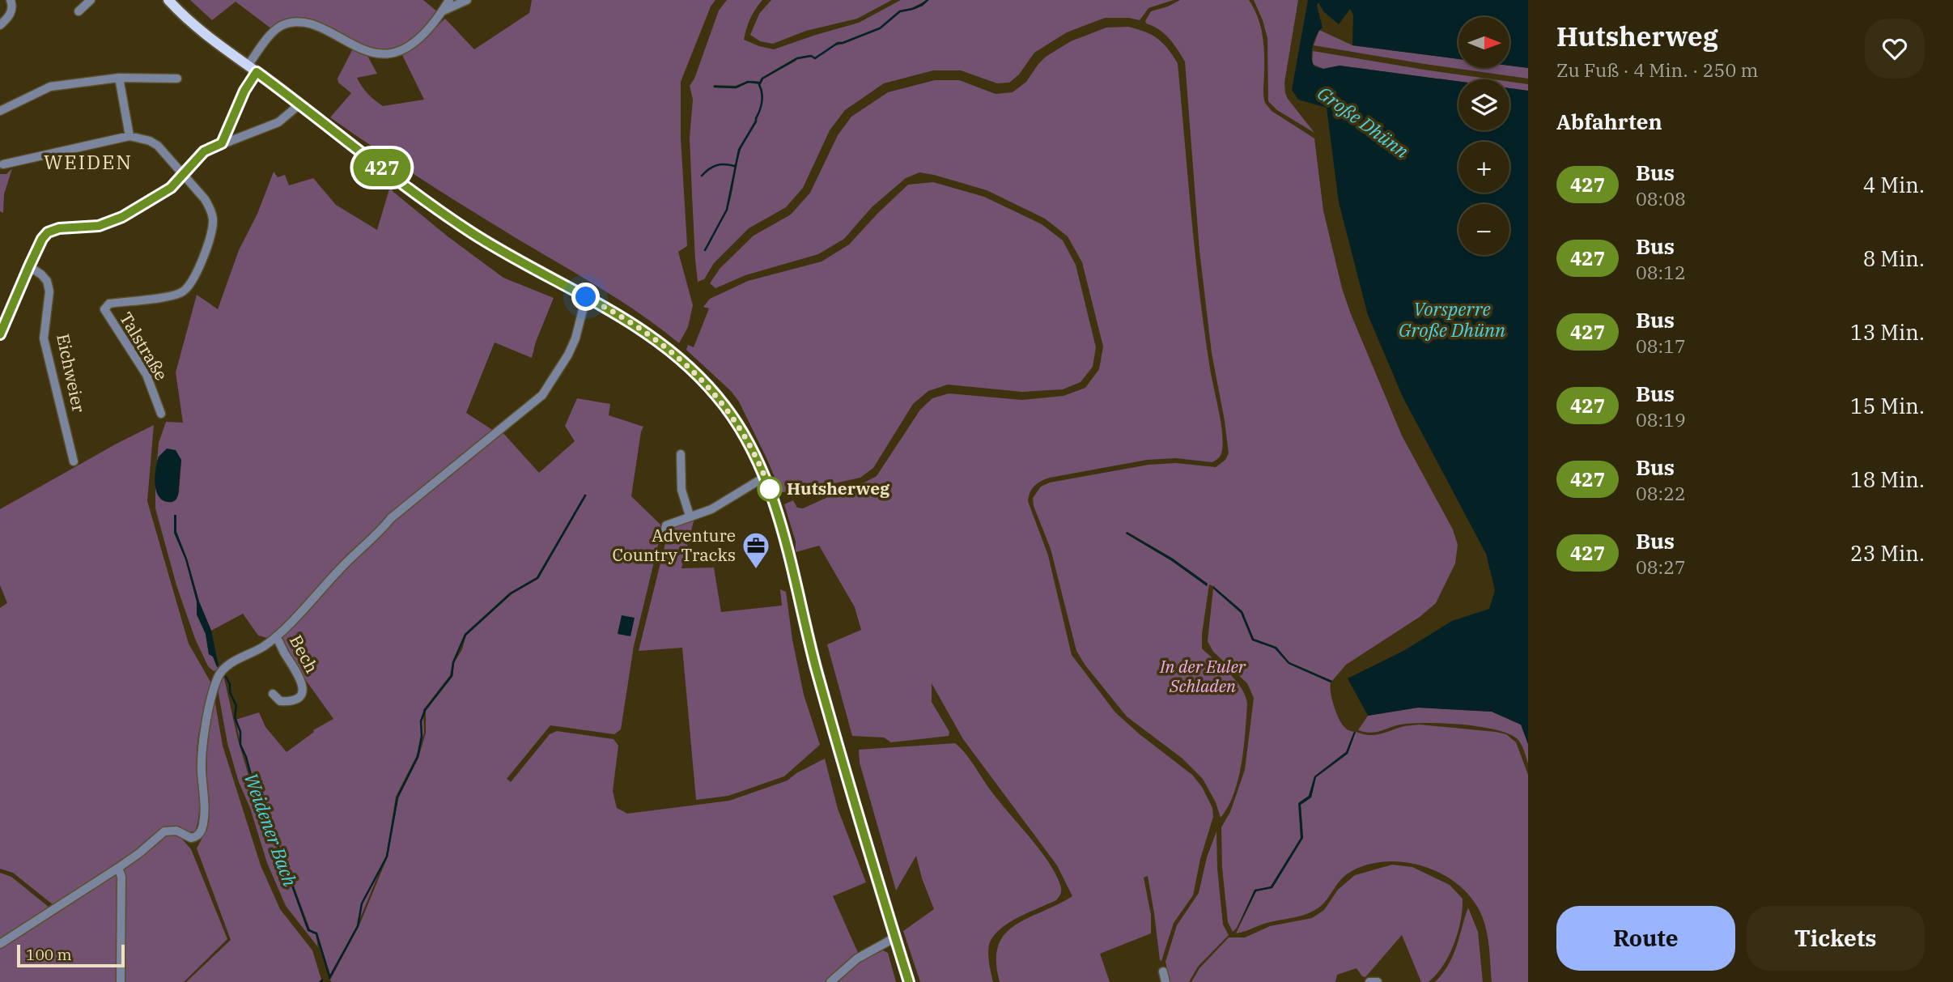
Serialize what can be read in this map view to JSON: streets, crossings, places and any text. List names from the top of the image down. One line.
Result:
{"streets":{"street":["Talstraße","Eichweier","Bech"]},"districts":["WEIDEN"],"water":["Große Dhünn","Vorsperre Große Dhünn","Weidener Bach"],"parks":["In der Euler Schladen"],"places":{"other":["Hutsherweg"],"office":["Adventure Country Tracks"]},"lines":["bus line 427"],"scale_bar":"100 m","north":"right","page":{"on_map":"427","heading":[["Hutsherweg","Zu Fuß · 4 Min. · 250 m"],"Abfahrten"],"map_buttons":["+","−"],"list":[{"mark":"427","name":"Bus","note":"08:08","value":"4 Min."},{"mark":"427","name":"Bus","note":"08:12","value":"8 Min."},{"mark":"427","name":"Bus","note":"08:17","value":"13 Min."},{"mark":"427","name":"Bus","note":"08:19","value":"15 Min."},{"mark":"427","name":"Bus","note":"08:22","value":"18 Min."},{"mark":"427","name":"Bus","note":"08:27","value":"23 Min."}],"buttons":["Route","Tickets"],"scale":"100 m"}}
